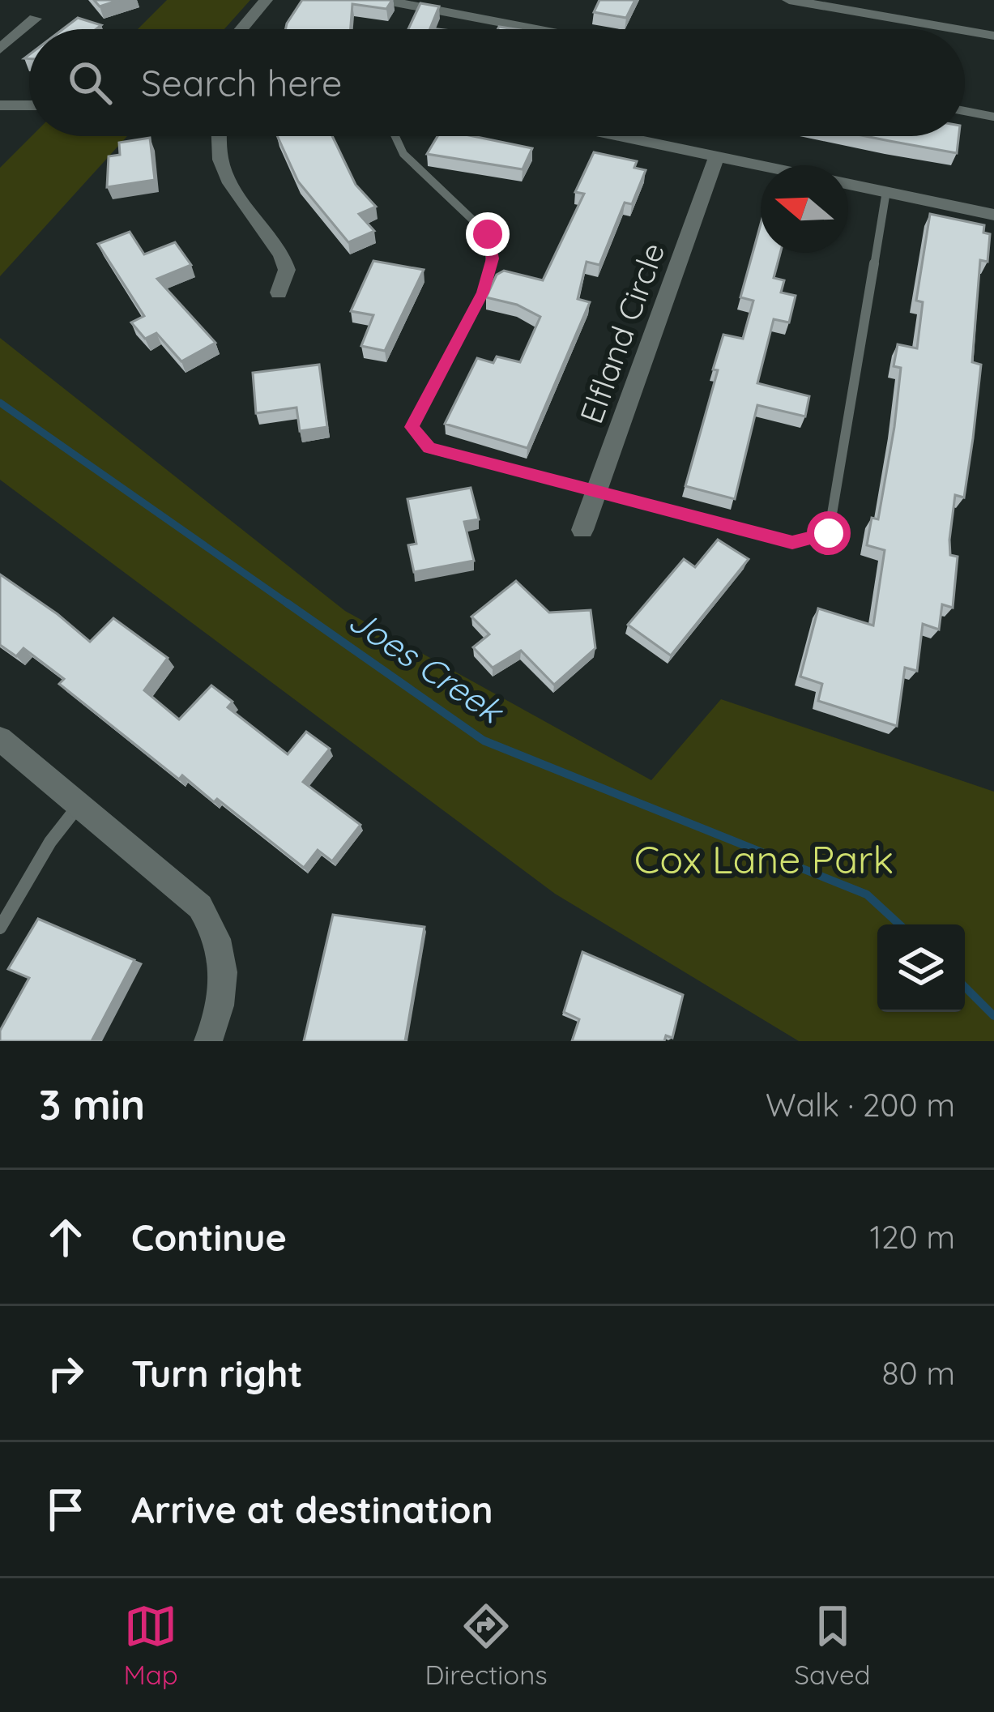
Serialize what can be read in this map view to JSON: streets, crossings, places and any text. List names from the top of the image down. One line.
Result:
{"streets":{"street":["Elfland Circle"]},"water":["Joes Creek"],"parks":["Cox Lane Park"],"north":"left","page":{"search":"Search here","heading":["3 min","Walk · 200 m"],"list":[["Continue","120 m"],["Turn right","80 m"],"Arrive at destination"],"nav":["Map","Directions","Saved"]}}
